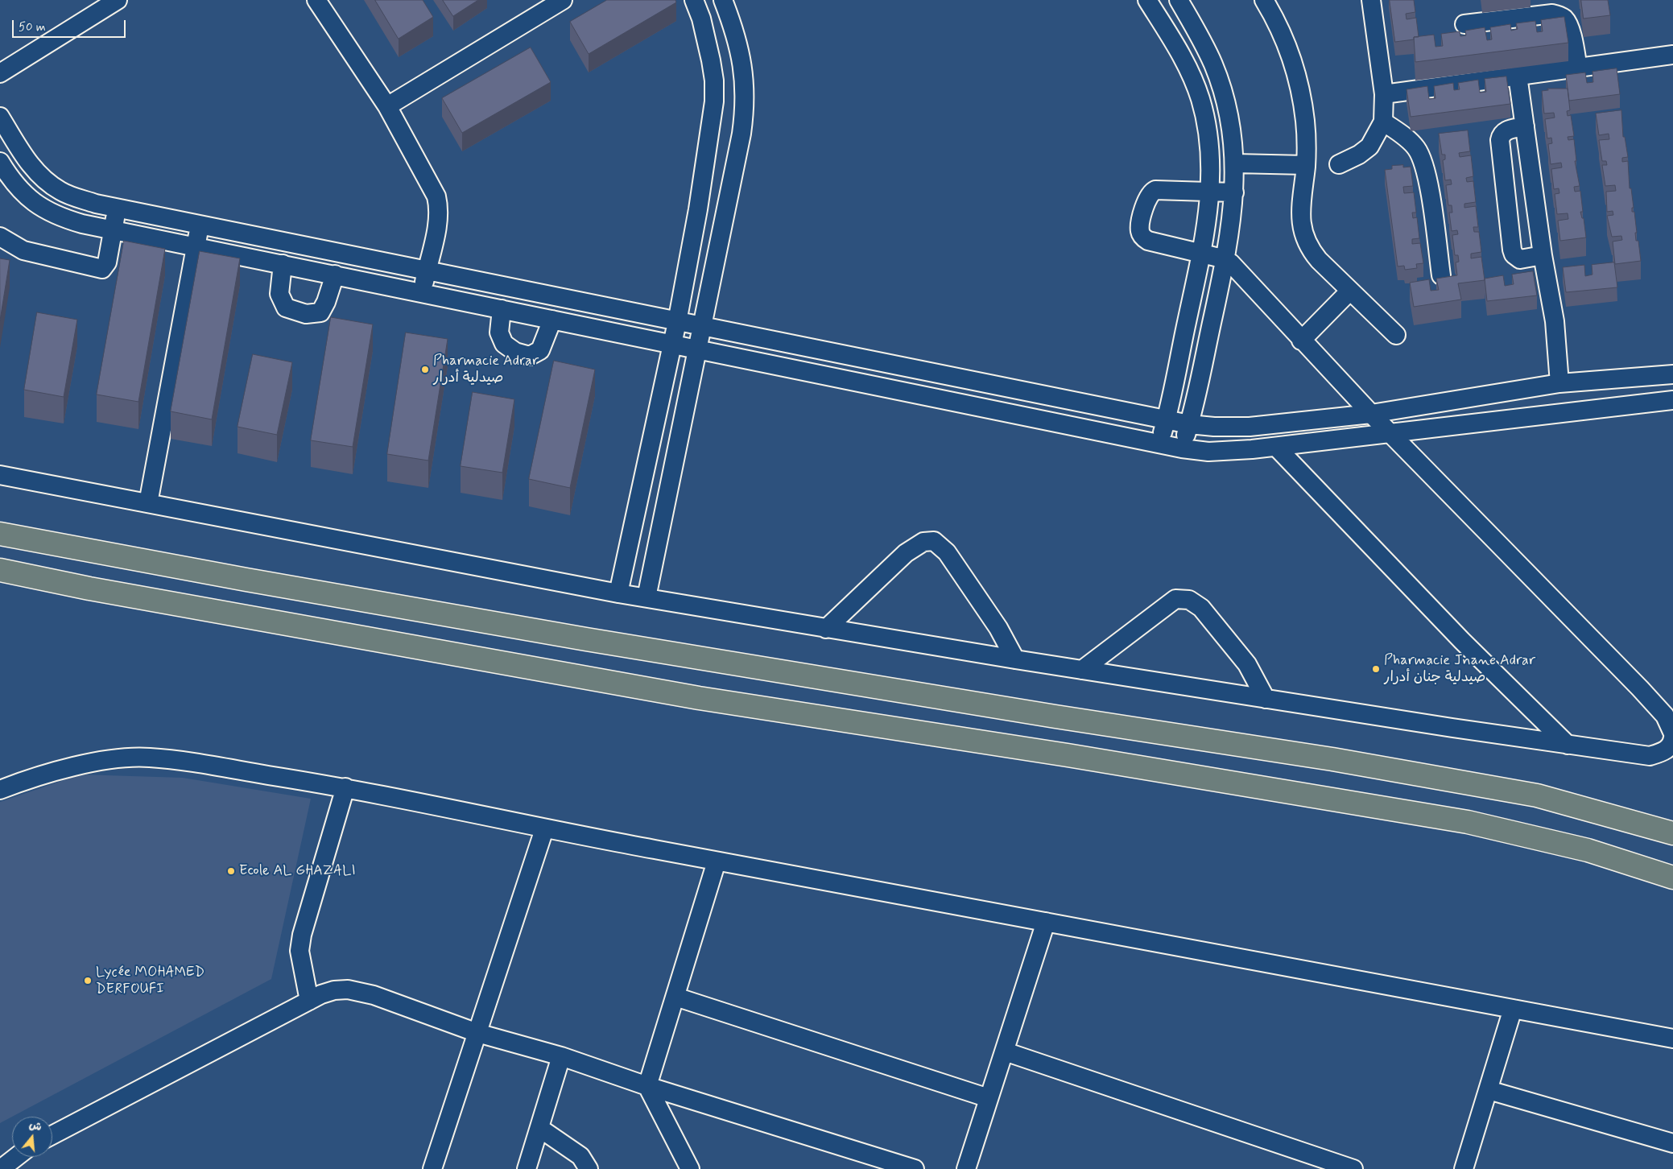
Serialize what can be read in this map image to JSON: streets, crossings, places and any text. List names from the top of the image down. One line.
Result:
{"places":["Pharmacie Adrar صيدلية أدرار","Pharmacie Jnane Adrar صيدلية جنان أدرار","Ecole AL GHAZALI","Lycée MOHAMED DERFOUFI"],"scale_bar":"50 m","north":"top"}
